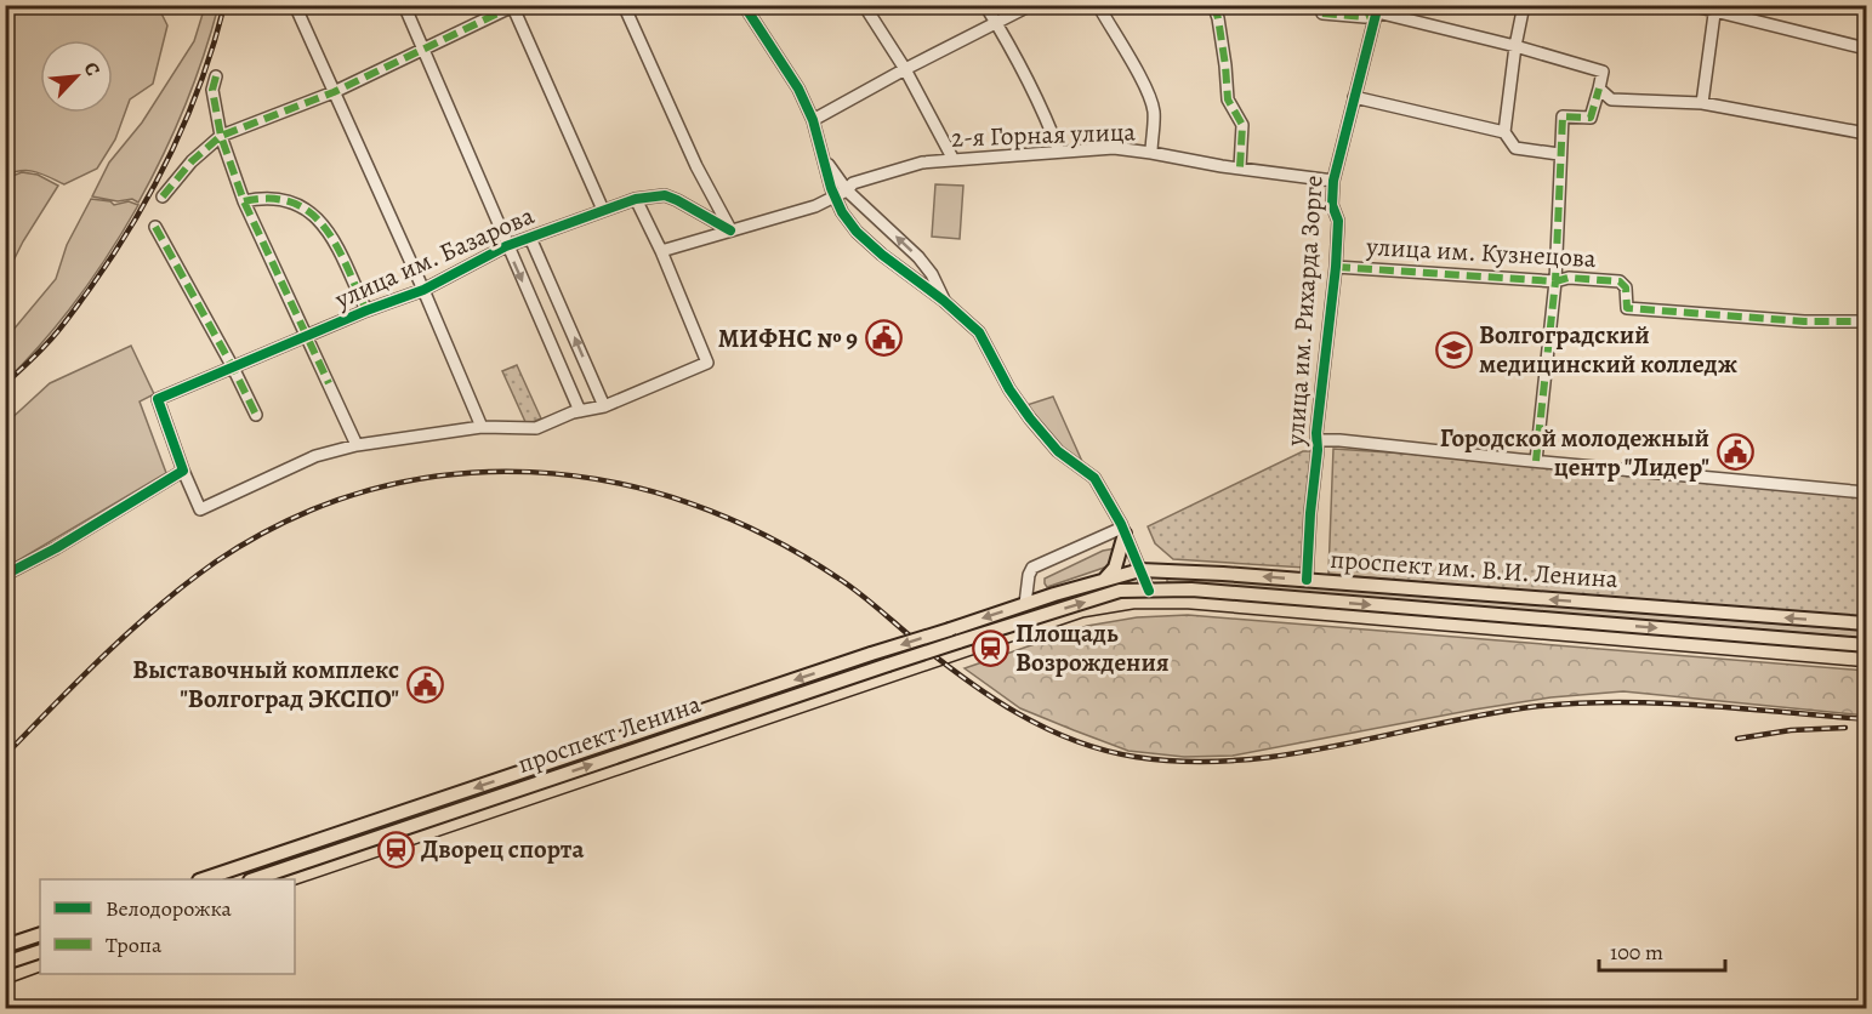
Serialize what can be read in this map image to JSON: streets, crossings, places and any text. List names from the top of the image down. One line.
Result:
{"streets":{"main road":["проспект им. В.И. Ленина","проспект Ленина"],"street":["2-я Горная улица","улица им. Кузнецова","улица им. Базарова","улица им. Рихарда Зорге"]},"crossings":[["2-я Горная улица","улица им. Рихарда Зорге"],["улица им. Кузнецова","улица им. Рихарда Зорге"],["улица им. Рихарда Зорге","проспект им. В.И. Ленина"],["проспект им. В.И. Ленина","проспект Ленина"]],"places":{"public building":["МИФНС № 9","Городской молодежный центр \"Лидер\"","Выставочный комплекс \"Волгоград ЭКСПО\""],"school or university":["Волгоградский медицинский колледж"],"station":["Площадь Возрождения","Дворец спорта"]},"legend":["Велодорожка","Тропа"],"scale_bar":"100 m","north":"top right"}
